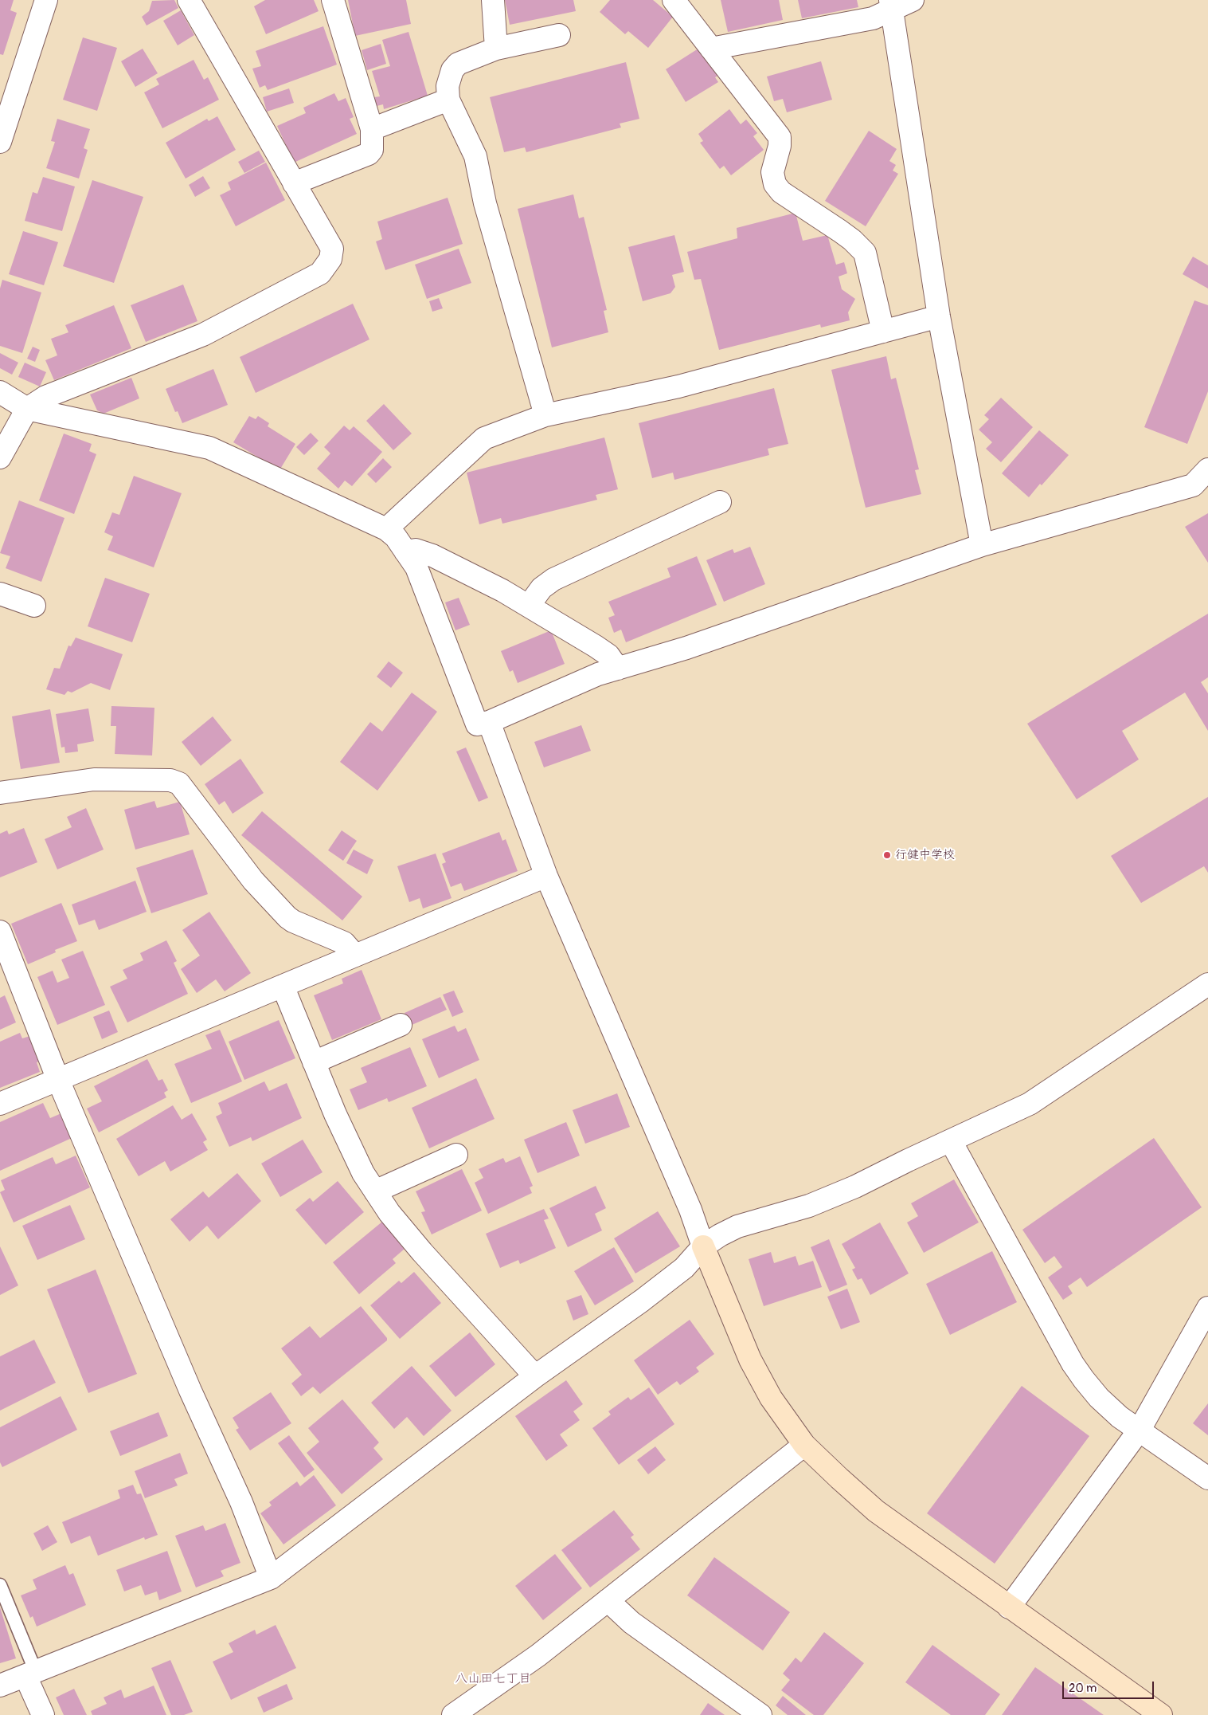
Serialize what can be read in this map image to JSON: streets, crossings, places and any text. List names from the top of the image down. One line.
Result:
{"districts":["八山田七丁目"],"places":["行健中学校"],"scale_bar":"20 m"}
